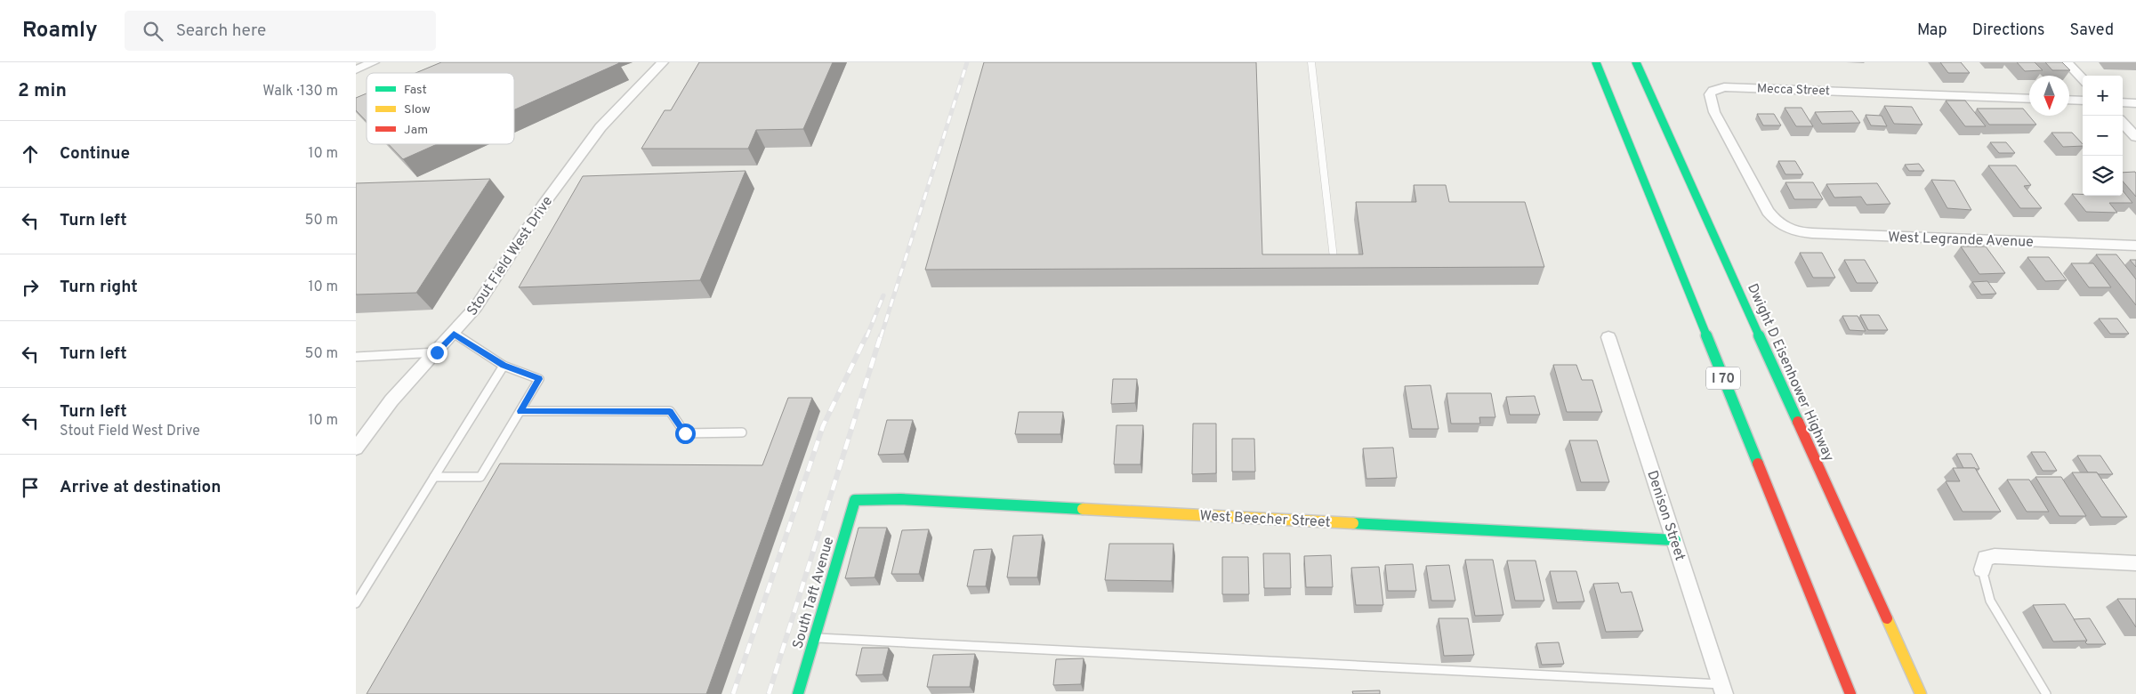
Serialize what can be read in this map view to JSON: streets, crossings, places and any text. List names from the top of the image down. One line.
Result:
{"streets":{"main road":["Dwight D Eisenhower Highway","I 70","West Beecher Street","South Taft Avenue"],"street":["Mecca Street","West Legrande Avenue","Stout Field West Drive","Denison Street"]},"crossings":[["Mecca Street","West Legrande Avenue"],["Denison Street","West Beecher Street"],["West Beecher Street","South Taft Avenue"]],"legend":["Fast","Slow","Jam"],"north":"bottom","page":{"header":"Roamly","search":"Search here","nav":["Map","Directions","Saved"],"heading":["2 min","Walk · 130 m"],"map_buttons":["+","−"],"list":[["Continue","10 m"],["Turn left","50 m"],["Turn right","10 m"],["Turn left","50 m"],["Turn left","Stout Field West Drive","10 m"],"Arrive at destination"]}}
